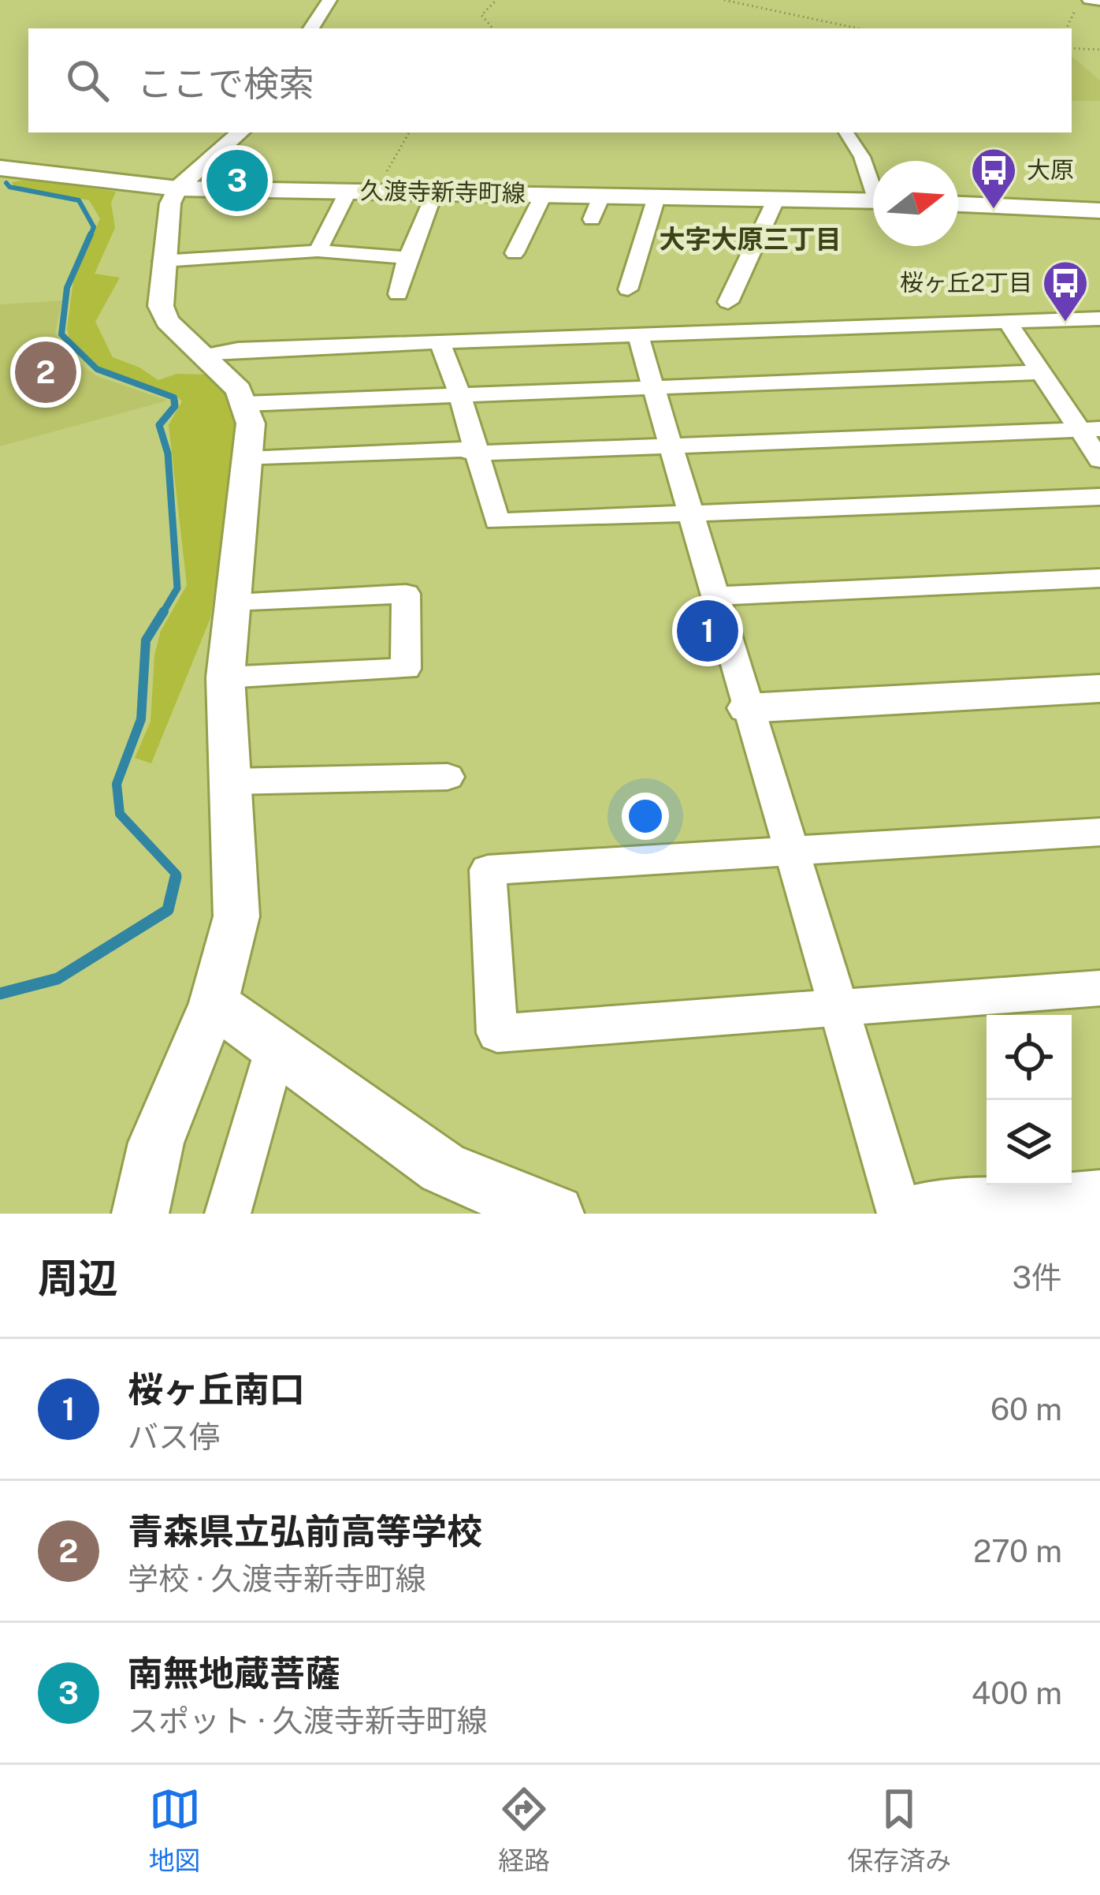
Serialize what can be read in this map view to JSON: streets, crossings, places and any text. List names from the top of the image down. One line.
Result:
{"streets":{"main road":["久渡寺新寺町線"]},"districts":["大字大原三丁目"],"places":{"bus stop":["大原","桜ヶ丘2丁目"]},"north":"right","page":{"search":"ここで検索","pins":["3","2","1"],"heading":["周辺","3件"],"list":[{"mark":"1","name":"桜ヶ丘南口","note":"バス停","value":"60 m"},{"mark":"2","name":"青森県立弘前高等学校","note":"学校 · 久渡寺新寺町線","value":"270 m"},{"mark":"3","name":"南無地蔵菩薩","note":"スポット · 久渡寺新寺町線","value":"400 m"}],"nav":["地図","経路","保存済み"]}}
